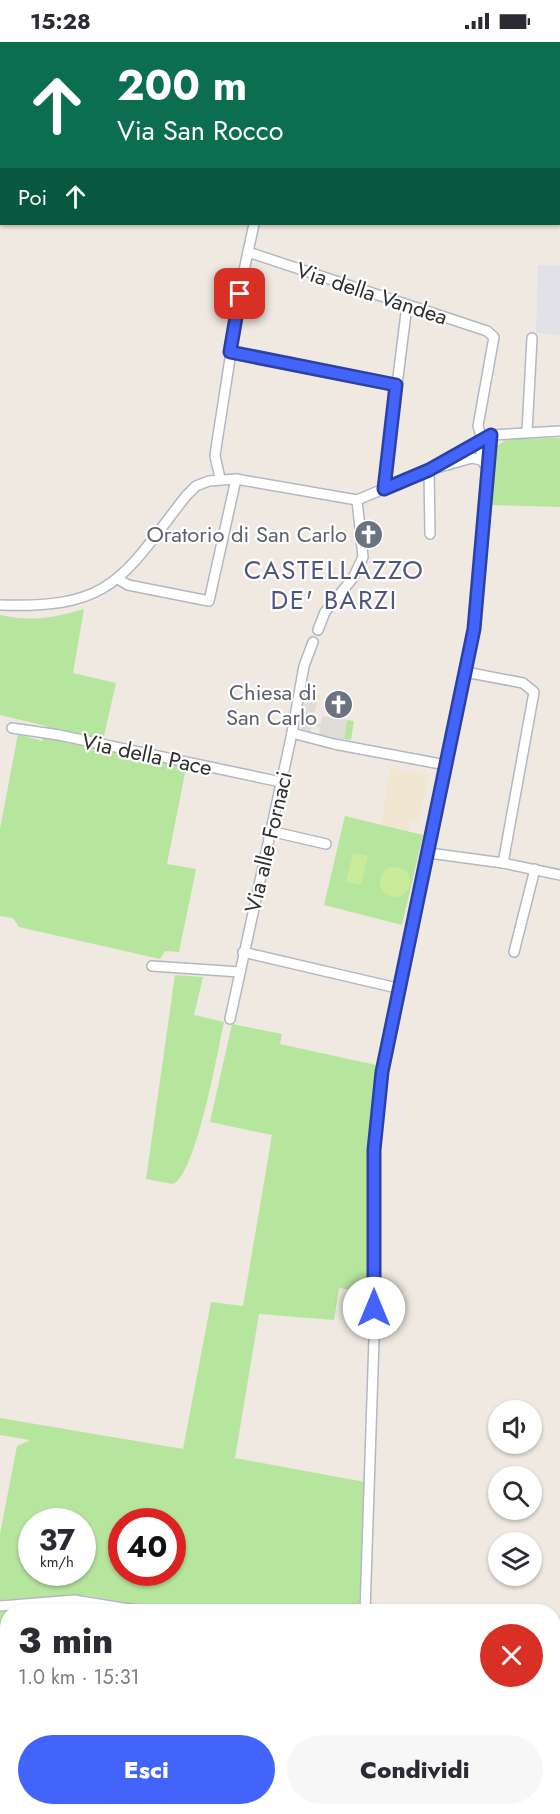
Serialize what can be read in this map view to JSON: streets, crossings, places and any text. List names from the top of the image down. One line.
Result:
{"streets":{"street":["Via della Vandea","Via della Pace","Via alle Fornaci"]},"crossings":[["Via della Pace","Via alle Fornaci"]],"districts":["CASTELLAZZO DE' BARZI"],"places":{"church":["Oratorio di San Carlo","Chiesa di San Carlo"]},"page":{"status":"15:28","turn":["200 m","Via San Rocco"],"then":"Poi","speed":"37 km/h","limit":"40","heading":["3 min","1.0 km · 15:31"],"buttons":["Esci","Condividi"]}}
